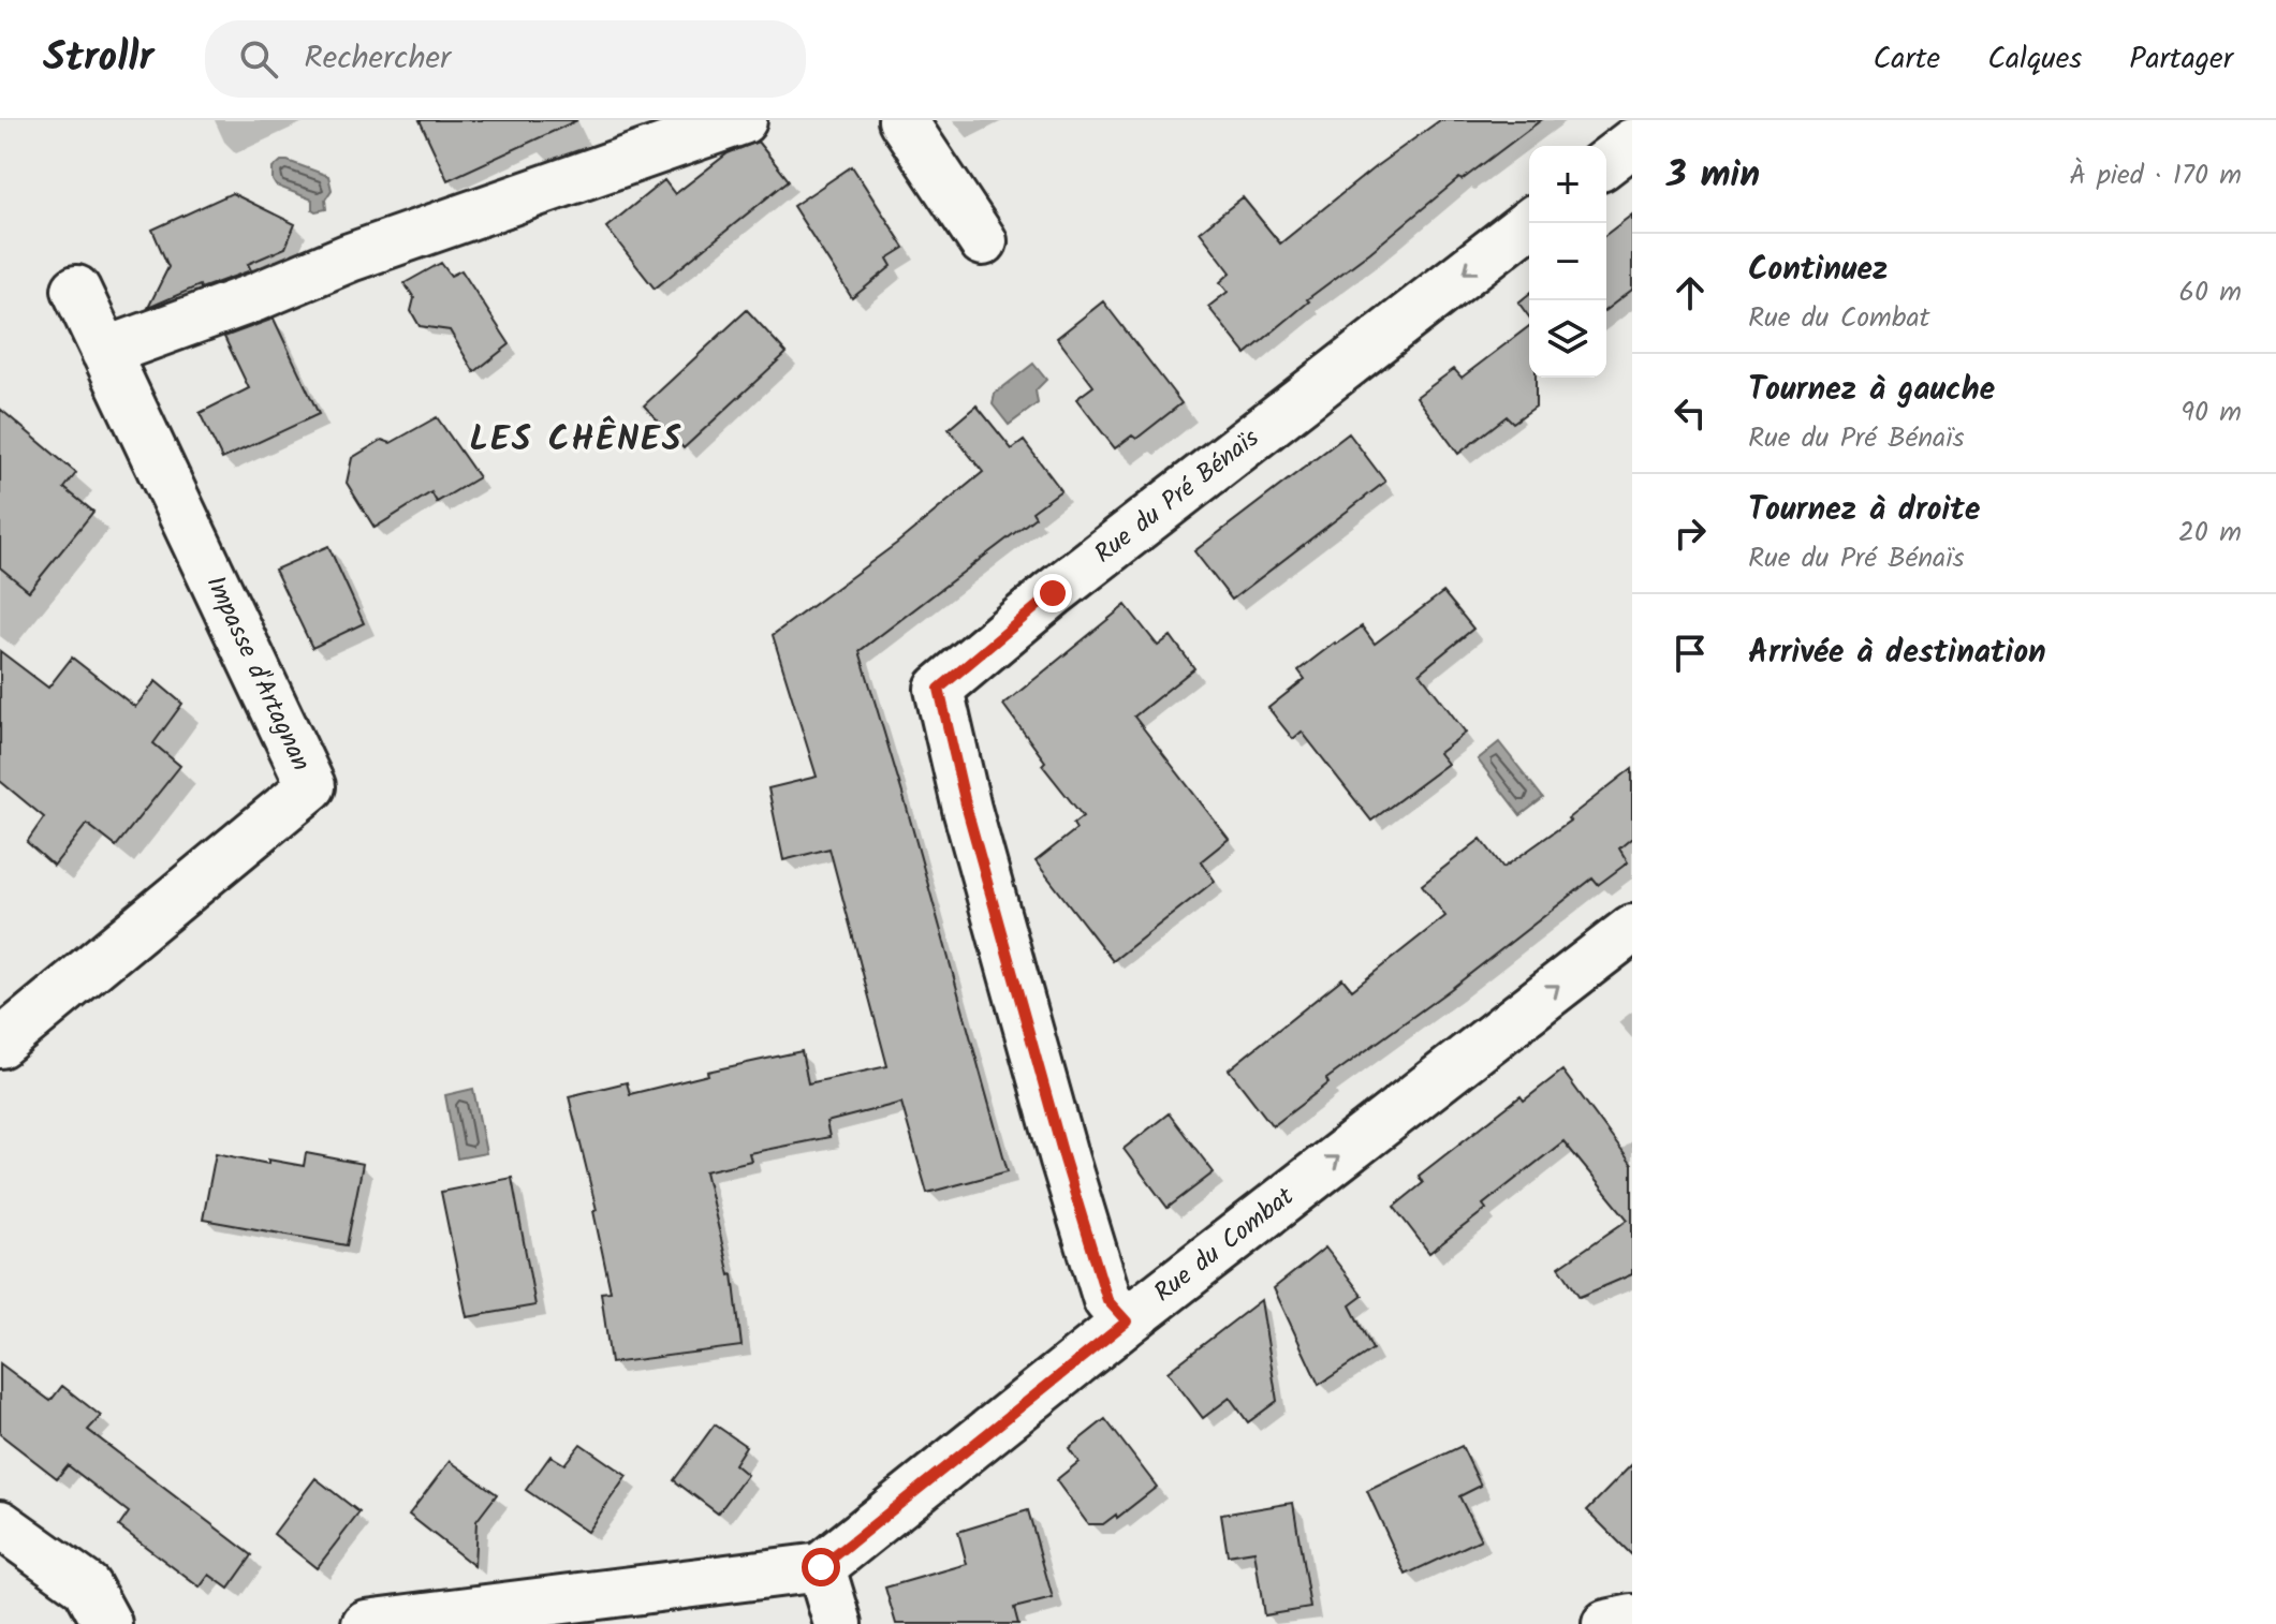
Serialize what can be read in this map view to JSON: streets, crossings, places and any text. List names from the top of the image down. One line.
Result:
{"streets":{"street":["Rue du Pré Bénaïs","Impasse d'Artagnan","Rue du Combat"]},"crossings":[["Rue du Pré Bénaïs","Rue du Combat"]],"one_way":["Rue du Pré Bénaïs","Rue du Combat"],"districts":["LES CHÊNES"],"page":{"header":"Strollr","search":"Rechercher","nav":["Carte","Calques","Partager"],"heading":["3 min","À pied · 170 m"],"map_buttons":["+","−"],"list":[["Continuez","Rue du Combat","60 m"],["Tournez à gauche","Rue du Pré Bénaïs","90 m"],["Tournez à droite","Rue du Pré Bénaïs","20 m"],"Arrivée à destination"]}}
